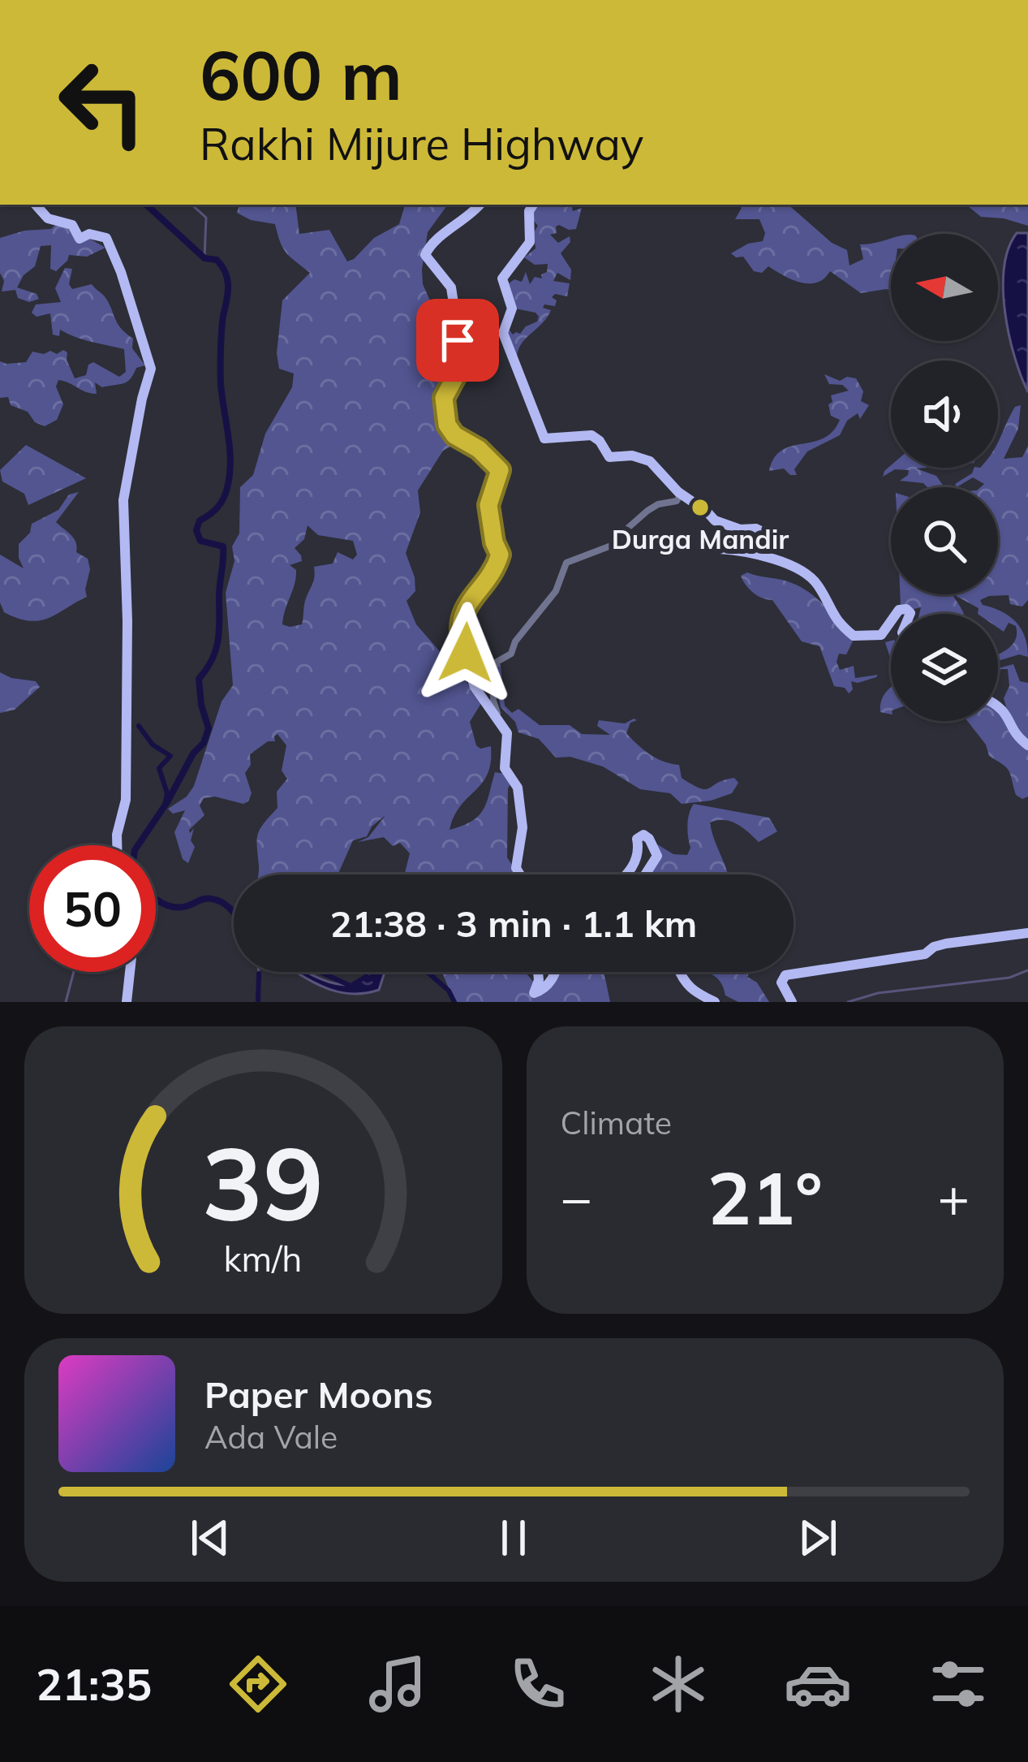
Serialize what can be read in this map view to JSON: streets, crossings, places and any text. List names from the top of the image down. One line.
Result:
{"places":["Durga Mandir"],"north":"left","page":{"turn":["600 m","Rakhi Mijure Highway"],"limit":"50","trip":"21:38 · 3 min · 1.1 km","tile":"Climate","heat":["−","21°","+"],"song":["Paper Moons","Ada Vale"],"tabs":"21:35","gauge":["39","km/h"]}}
